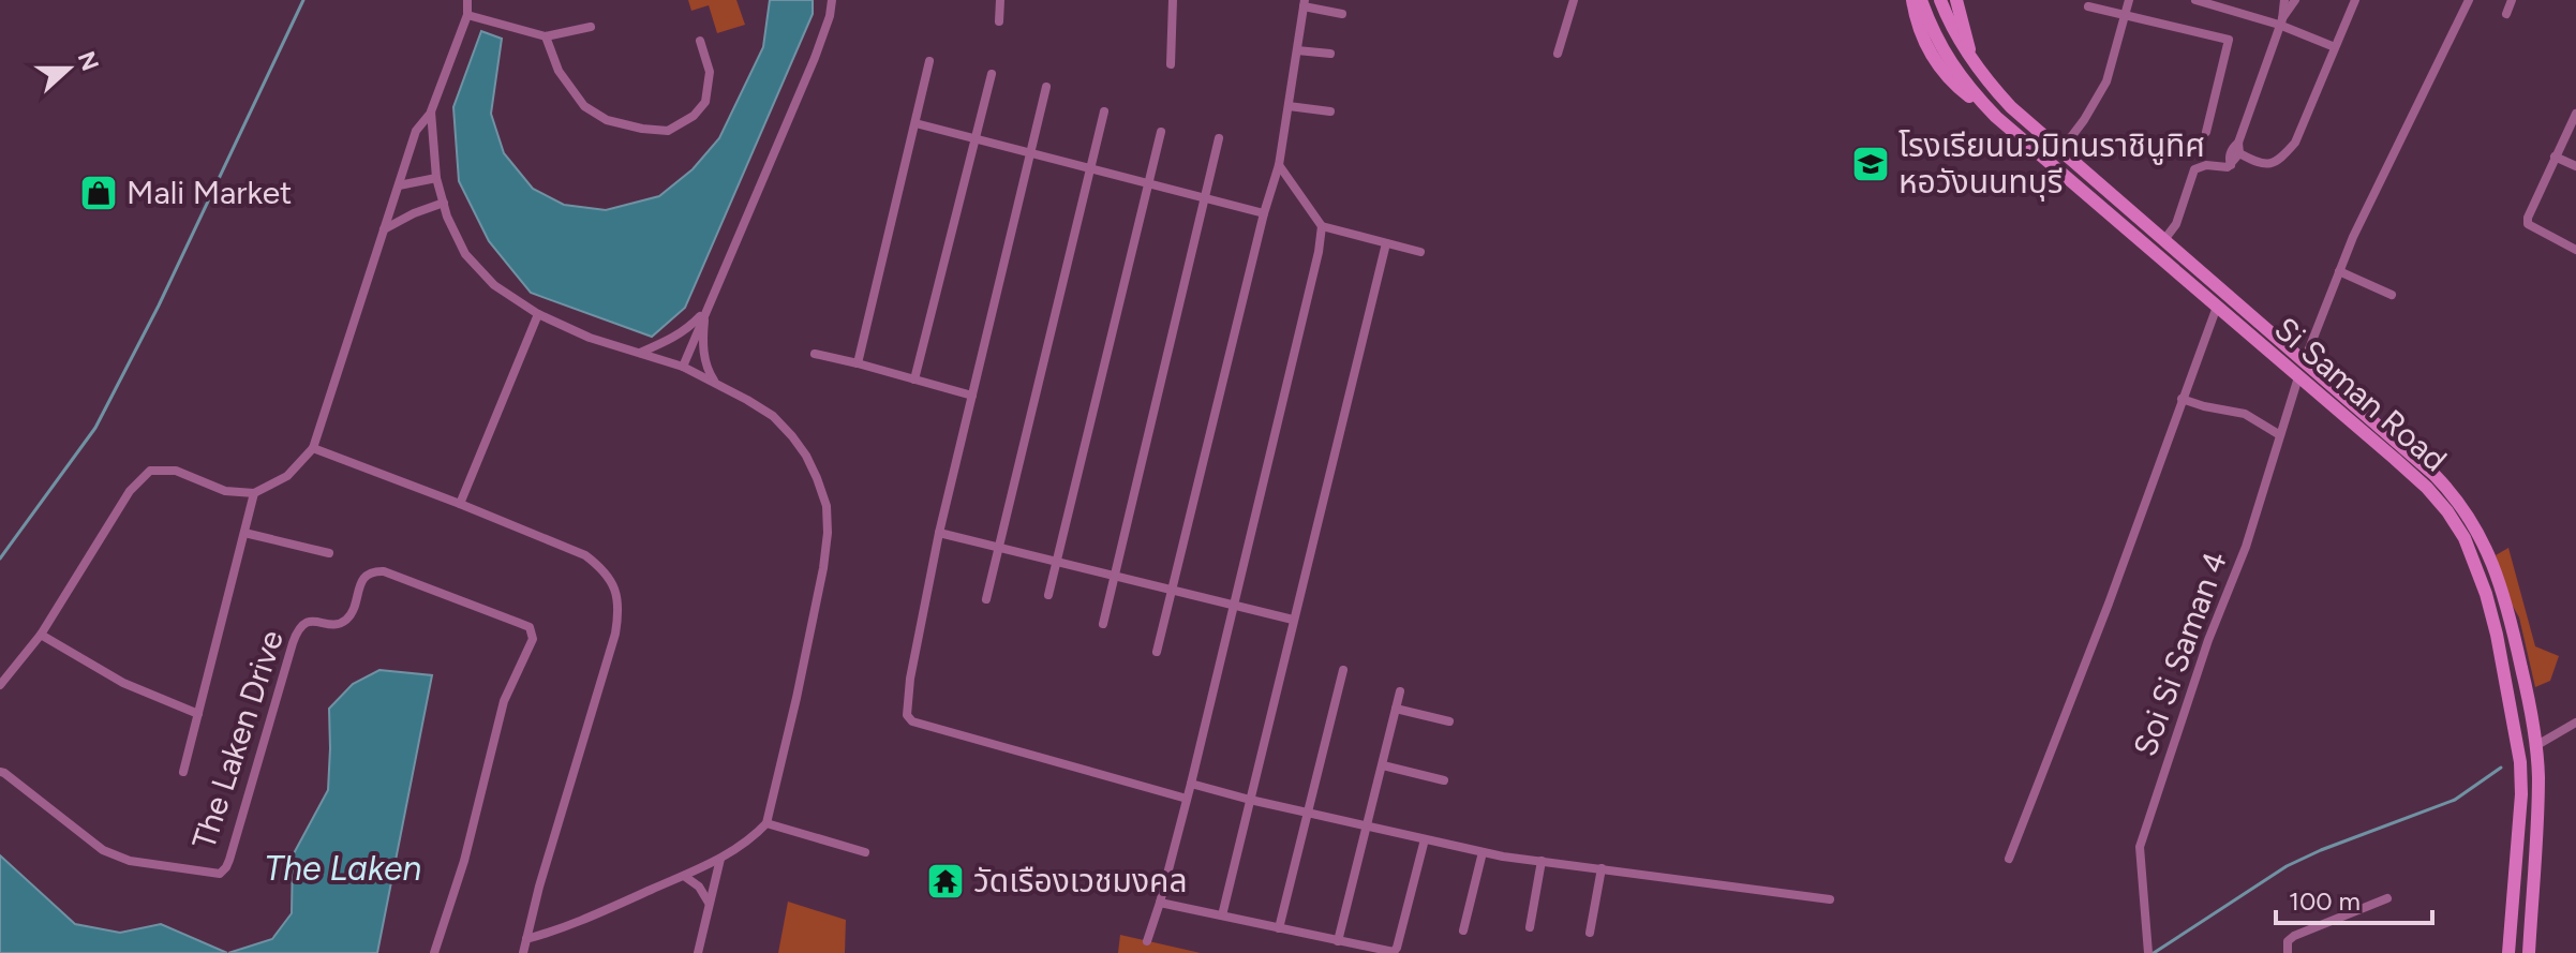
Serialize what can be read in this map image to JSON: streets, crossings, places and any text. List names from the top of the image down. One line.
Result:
{"streets":{"main road":["Si Saman Road"],"street":["Soi Si Saman 4","The Laken Drive"]},"crossings":[["Si Saman Road","Soi Si Saman 4"]],"water":["The Laken"],"places":{"school or university":["โรงเรียนนวมิทนราชินูทิศ หอวังนนทบุรี"],"shop":["Mali Market"],"temple":["วัดเรืองเวชมงคล"]},"scale_bar":"100 m","north":"right"}
